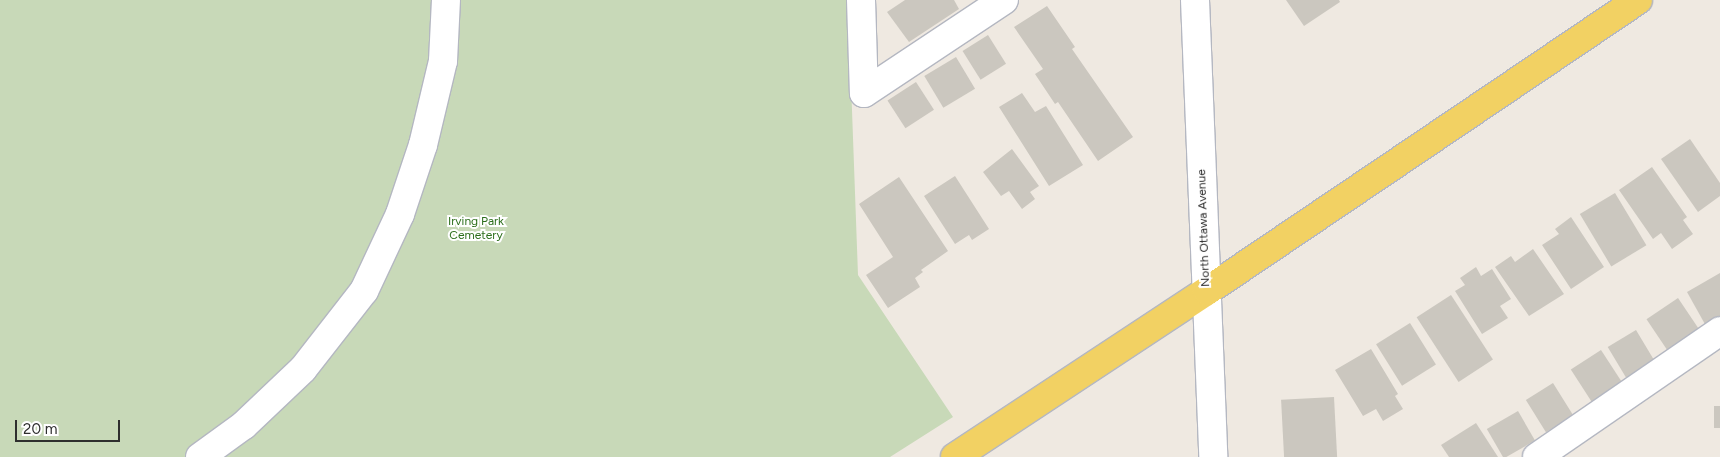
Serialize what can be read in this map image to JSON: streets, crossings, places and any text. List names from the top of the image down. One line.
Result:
{"streets":{"street":["North Ottawa Avenue"]},"parks":["Irving Park Cemetery"],"scale_bar":"20 m"}
